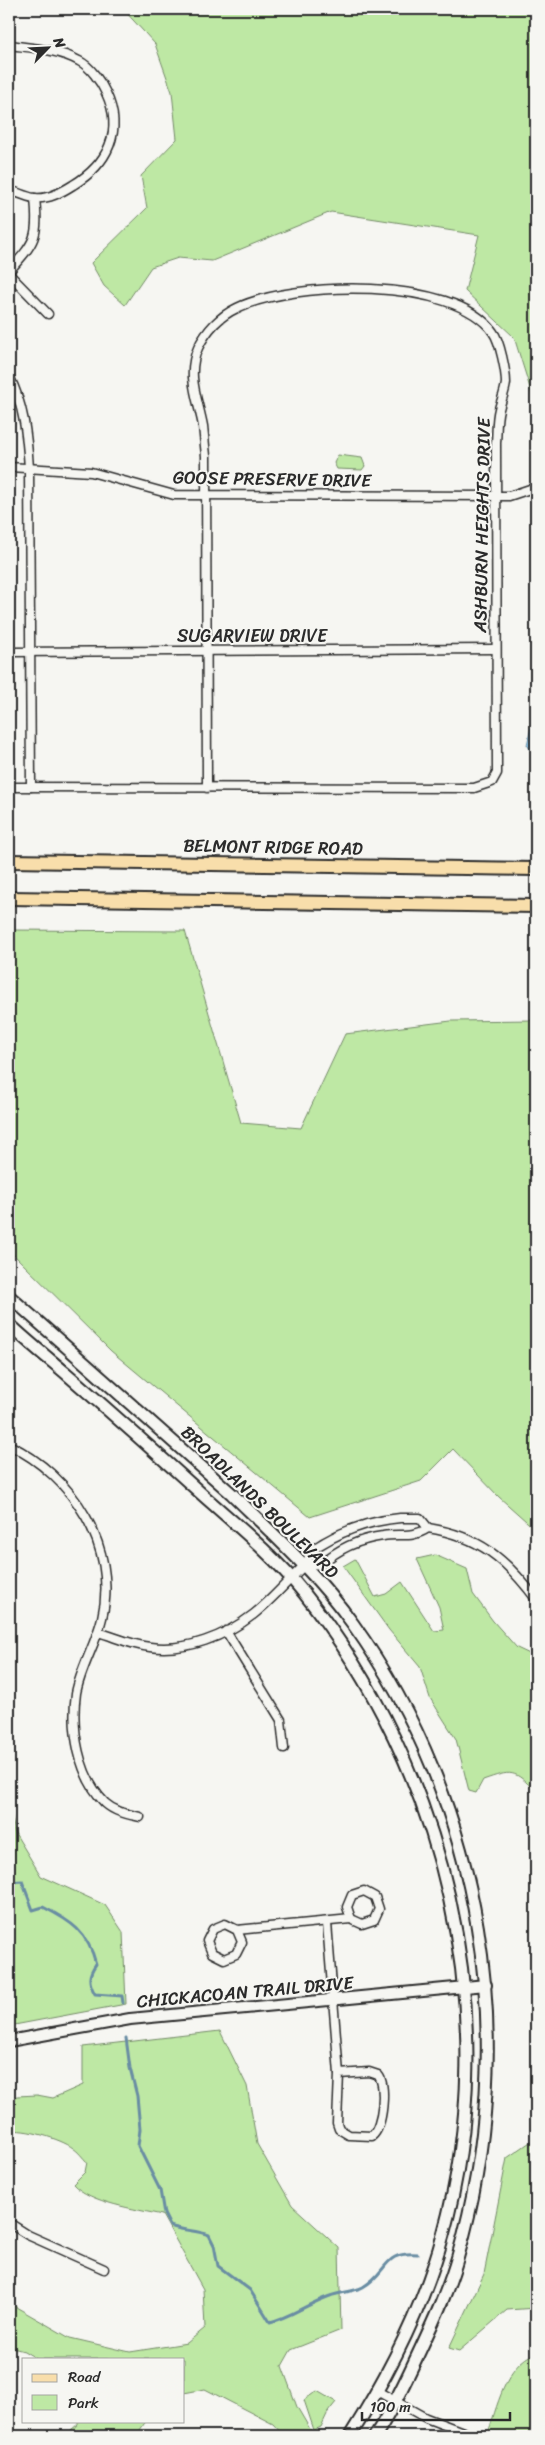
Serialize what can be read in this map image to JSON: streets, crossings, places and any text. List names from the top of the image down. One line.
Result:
{"streets":{"main road":["BELMONT RIDGE ROAD","BROADLANDS BOULEVARD"],"street":["GOOSE PRESERVE DRIVE","ASHBURN HEIGHTS DRIVE","SUGARVIEW DRIVE","CHICKACOAN TRAIL DRIVE"]},"crossings":[["GOOSE PRESERVE DRIVE","ASHBURN HEIGHTS DRIVE"],["ASHBURN HEIGHTS DRIVE","SUGARVIEW DRIVE"],["BROADLANDS BOULEVARD","CHICKACOAN TRAIL DRIVE"]],"legend":["Road","Park"],"scale_bar":"100 m","north":"top right"}
